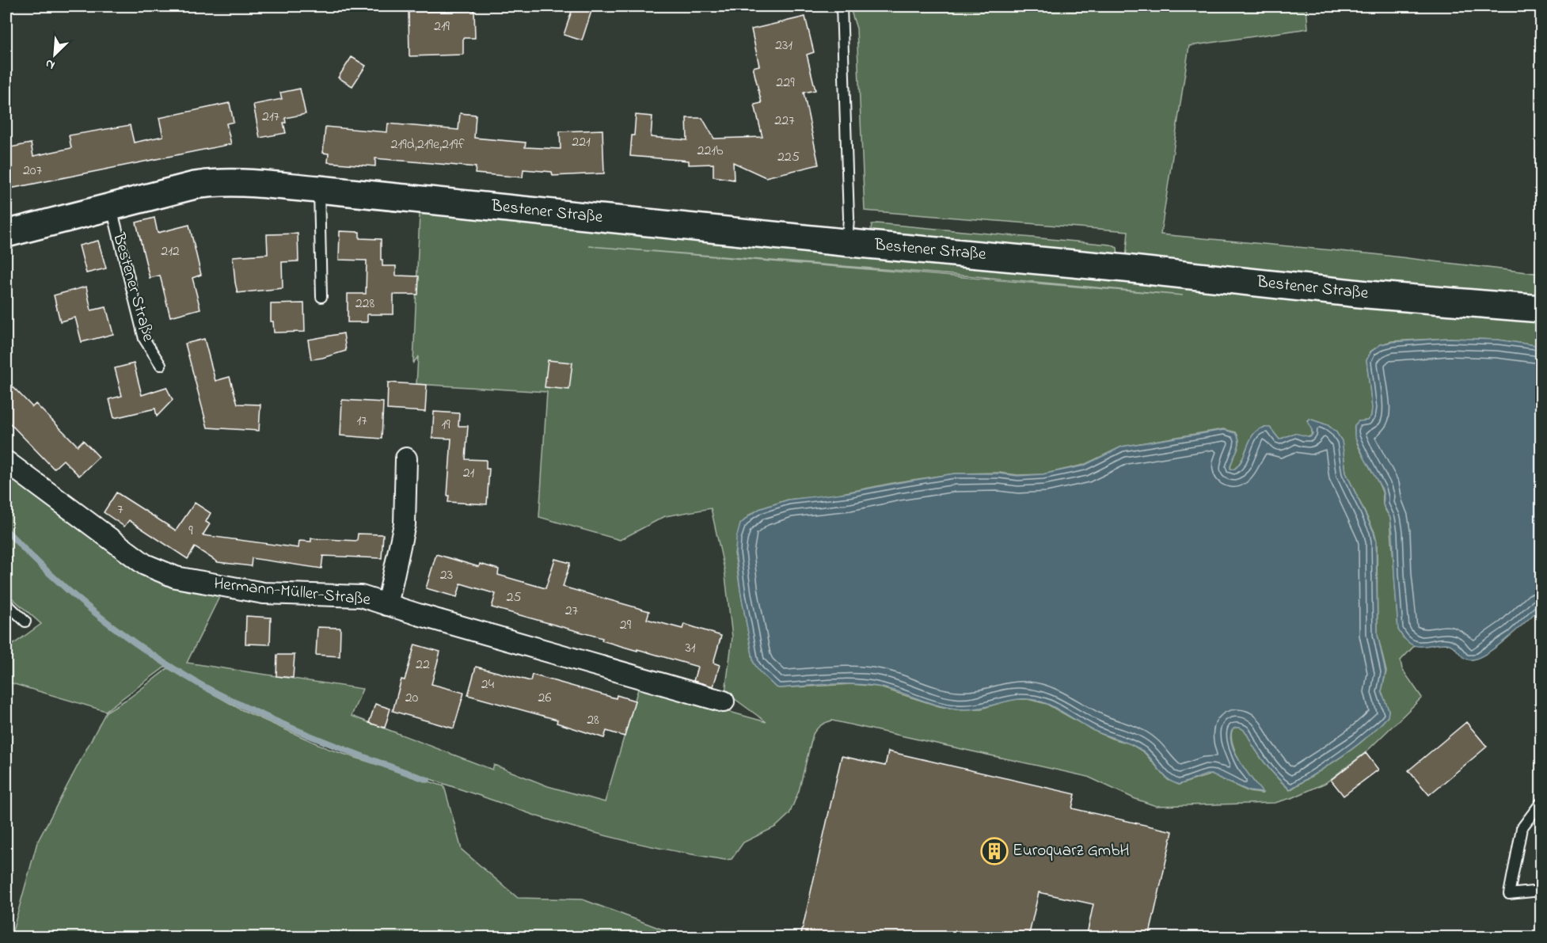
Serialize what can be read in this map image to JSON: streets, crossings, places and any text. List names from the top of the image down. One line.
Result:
{"streets":{"street":["Bestener Straße","Hermann-Müller-Straße"]},"places":{"building":["Euroquarz GmbH"]},"house_numbers":["219","231","229","217","227","221","219d,219e,219f","221b","225","207","212","228","17","19","21","7","9","23","25","27","29","31","22","24","20","26","28"],"north":"bottom left"}
